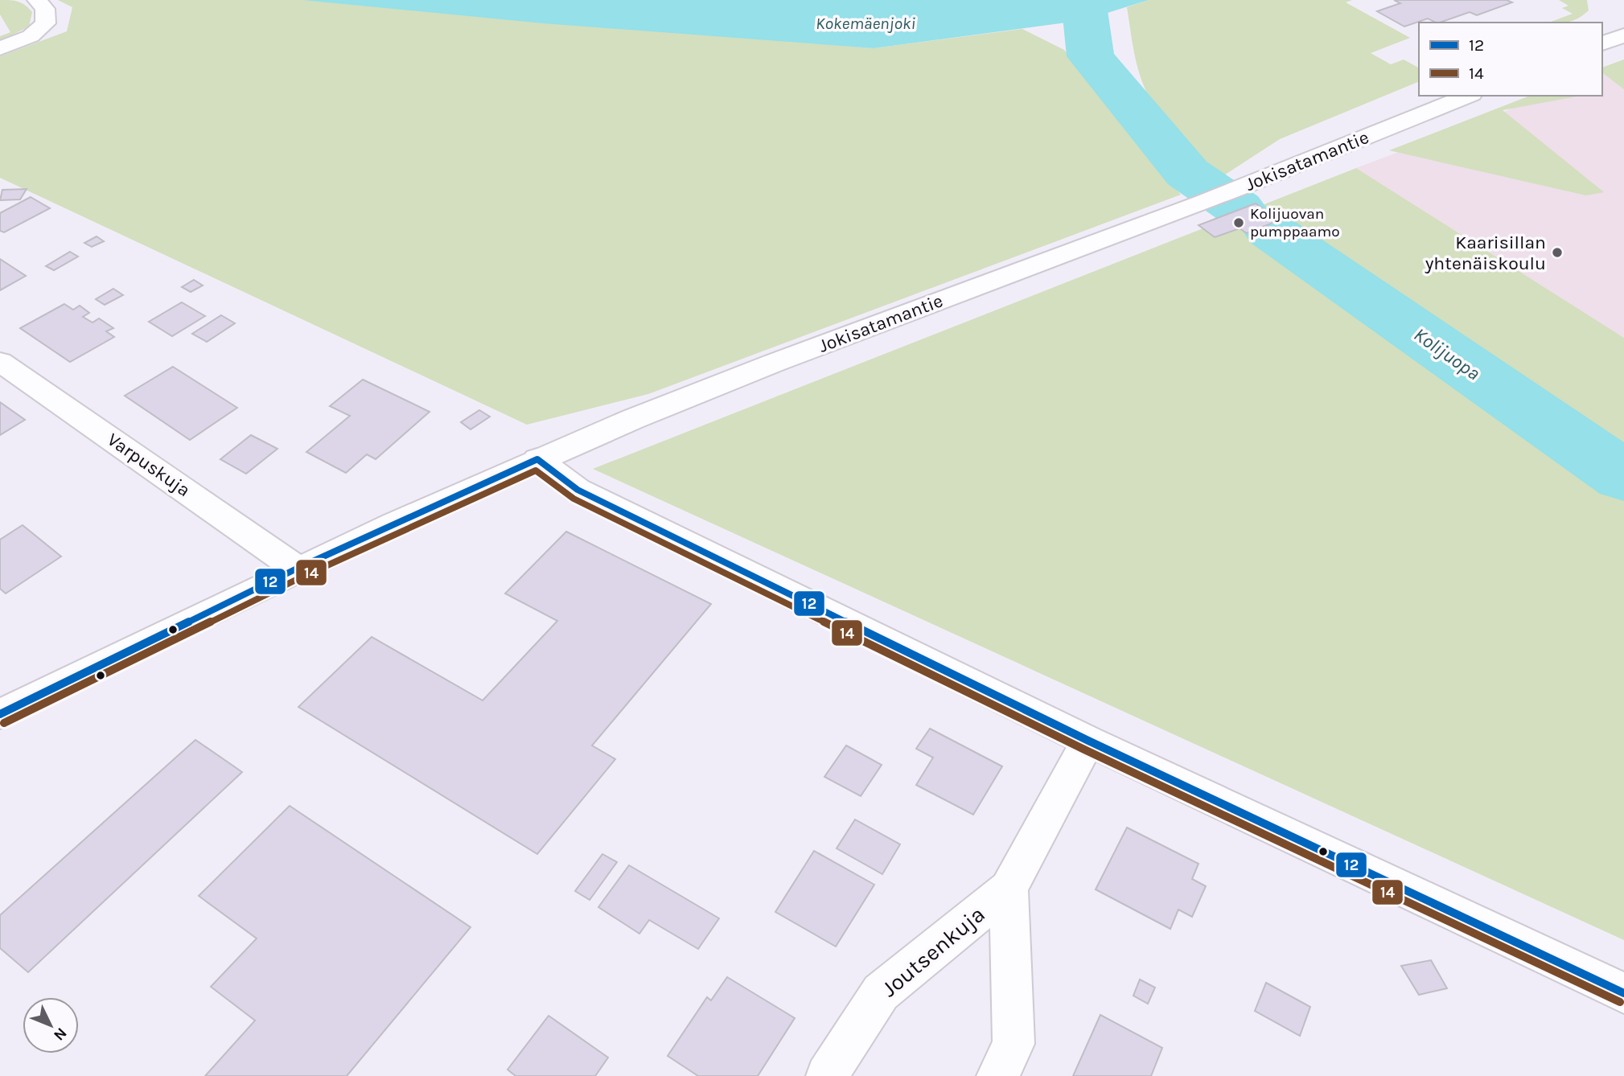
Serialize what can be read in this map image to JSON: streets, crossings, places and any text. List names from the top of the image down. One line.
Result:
{"streets":{"street":["Jokisatamantie","Varpuskuja","Joutsenkuja"]},"crossings":[["Jokisatamantie","Varpuskuja"]],"water":["Kokemäenjoki","Kolijuopa"],"places":["Kolijuovan pumppaamo","Kaarisillan yhtenäiskoulu"],"lines":["transit line 12","transit line 14"],"legend":["12","14"],"north":"bottom right"}
